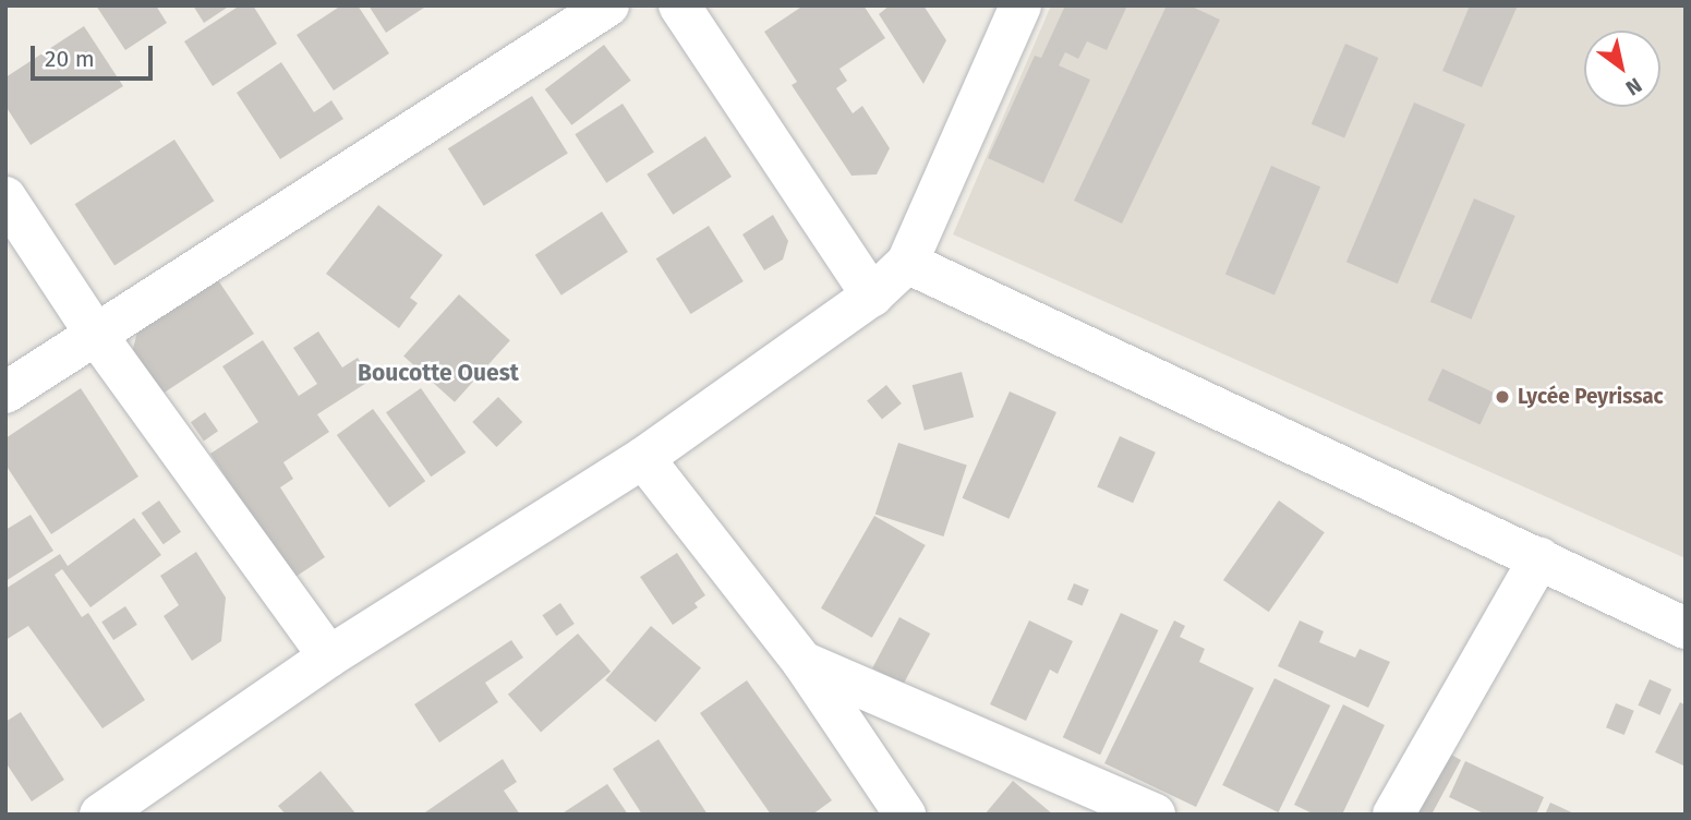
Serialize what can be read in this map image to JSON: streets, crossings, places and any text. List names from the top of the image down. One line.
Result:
{"districts":["Boucotte Ouest"],"places":["Lycée Peyrissac"],"scale_bar":"20 m","north":"bottom right"}
